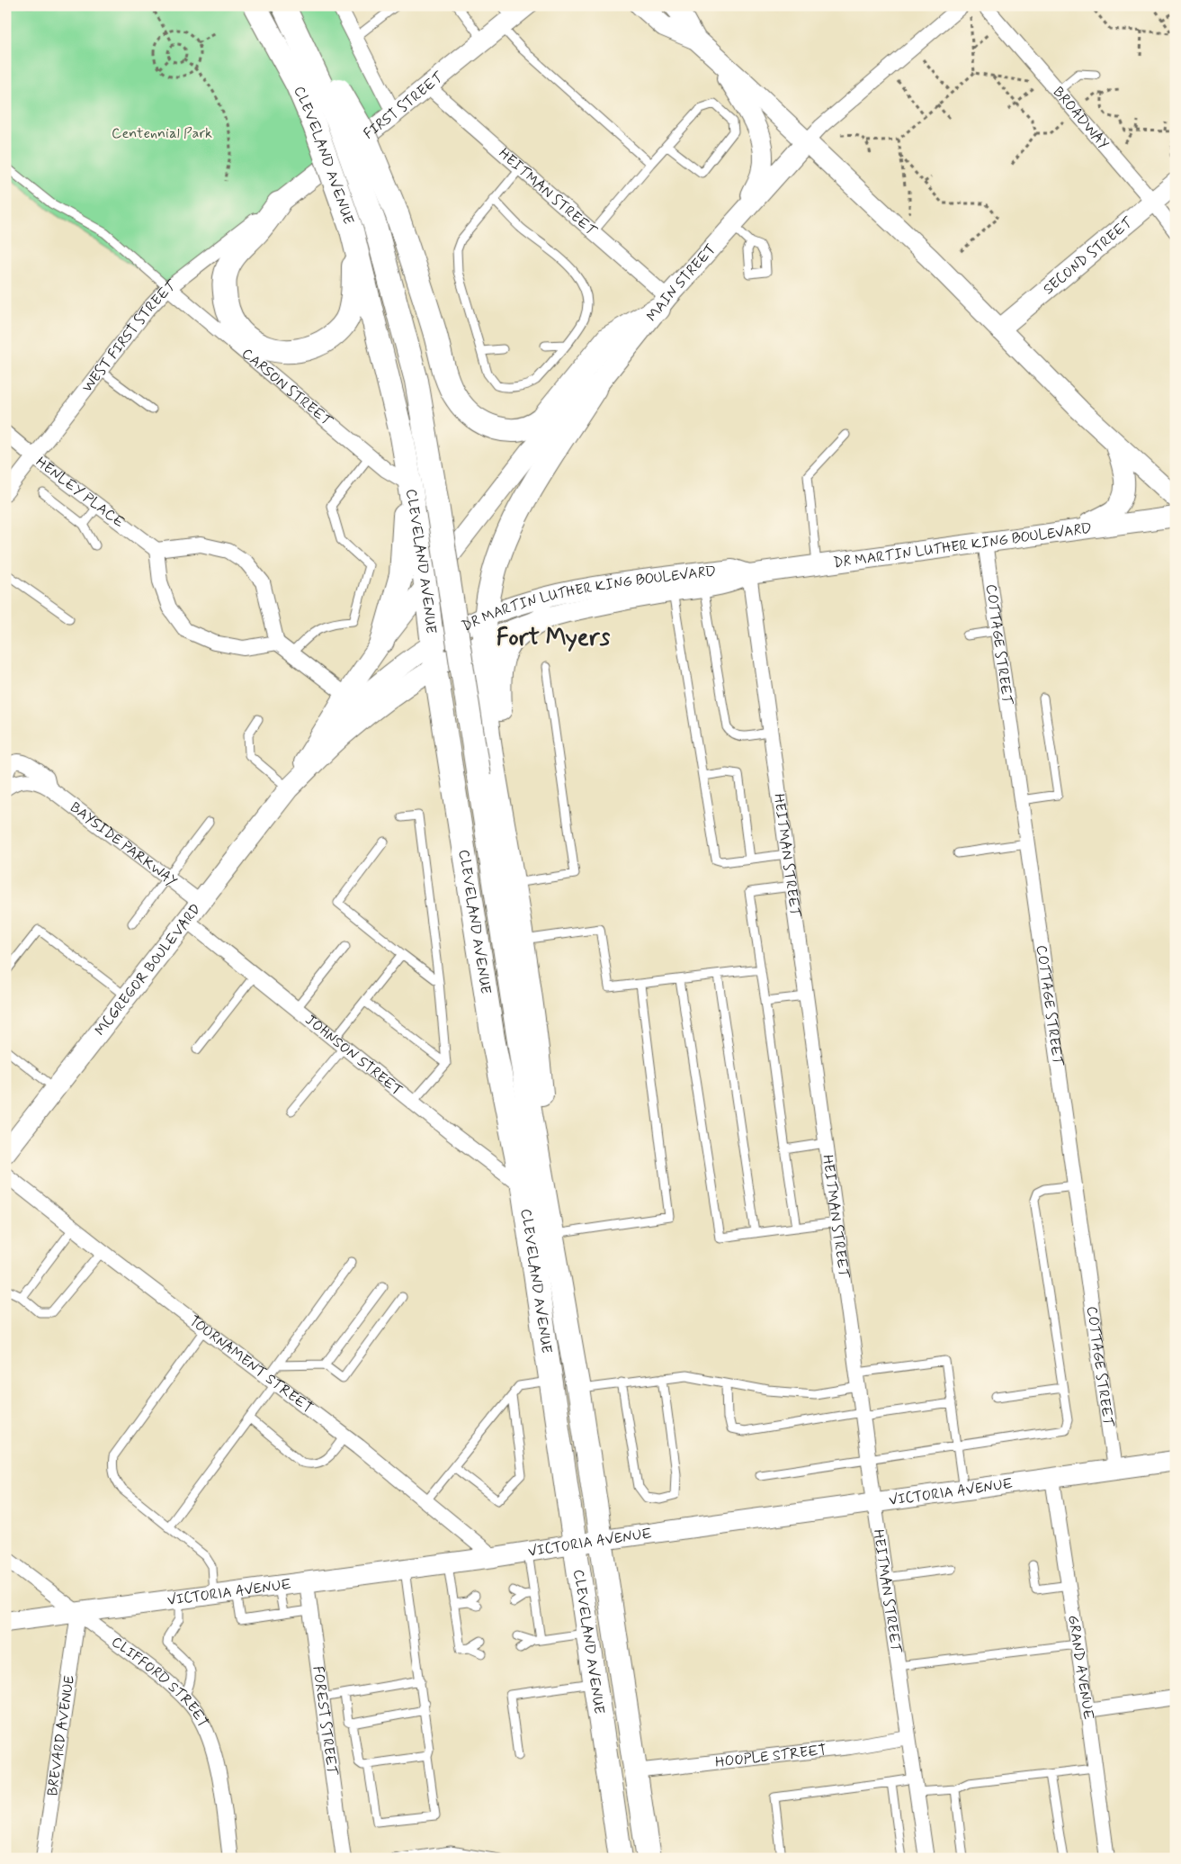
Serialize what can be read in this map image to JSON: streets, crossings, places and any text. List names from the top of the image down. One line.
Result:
{"streets":{"main road":["FIRST STREET","CLEVELAND AVENUE","SECOND STREET","MAIN STREET","DR MARTIN LUTHER KING BOULEVARD","MCGREGOR BOULEVARD","VICTORIA AVENUE"],"street":["BROADWAY","HEITMAN STREET","WEST FIRST STREET","CARSON STREET","HENLEY PLACE","COTTAGE STREET","BAYSIDE PARKWAY","JOHNSON STREET","TOURNAMENT STREET","GRAND AVENUE","CLIFFORD STREET","FOREST STREET","BREVARD AVENUE","HOOPLE STREET"]},"crossings":[["FIRST STREET","HEITMAN STREET"],["FIRST STREET","WEST FIRST STREET"],["BROADWAY","SECOND STREET"],["CLEVELAND AVENUE","MAIN STREET"],["CLEVELAND AVENUE","CARSON STREET"],["CLEVELAND AVENUE","DR MARTIN LUTHER KING BOULEVARD"],["CLEVELAND AVENUE","MCGREGOR BOULEVARD"],["CLEVELAND AVENUE","JOHNSON STREET"],["CLEVELAND AVENUE","VICTORIA AVENUE"],["CLEVELAND AVENUE","HOOPLE STREET"],["HEITMAN STREET","MAIN STREET"],["HEITMAN STREET","DR MARTIN LUTHER KING BOULEVARD"],["HEITMAN STREET","VICTORIA AVENUE"],["HEITMAN STREET","HOOPLE STREET"],["MAIN STREET","MCGREGOR BOULEVARD"],["WEST FIRST STREET","CARSON STREET"],["WEST FIRST STREET","HENLEY PLACE"],["DR MARTIN LUTHER KING BOULEVARD","COTTAGE STREET"],["DR MARTIN LUTHER KING BOULEVARD","MCGREGOR BOULEVARD"],["COTTAGE STREET","VICTORIA AVENUE"],["BAYSIDE PARKWAY","MCGREGOR BOULEVARD"],["MCGREGOR BOULEVARD","JOHNSON STREET"],["TOURNAMENT STREET","VICTORIA AVENUE"],["VICTORIA AVENUE","GRAND AVENUE"],["VICTORIA AVENUE","CLIFFORD STREET"],["VICTORIA AVENUE","FOREST STREET"],["VICTORIA AVENUE","BREVARD AVENUE"],["CLIFFORD STREET","BREVARD AVENUE"]],"districts":["Fort Myers"],"parks":["Centennial Park"]}
